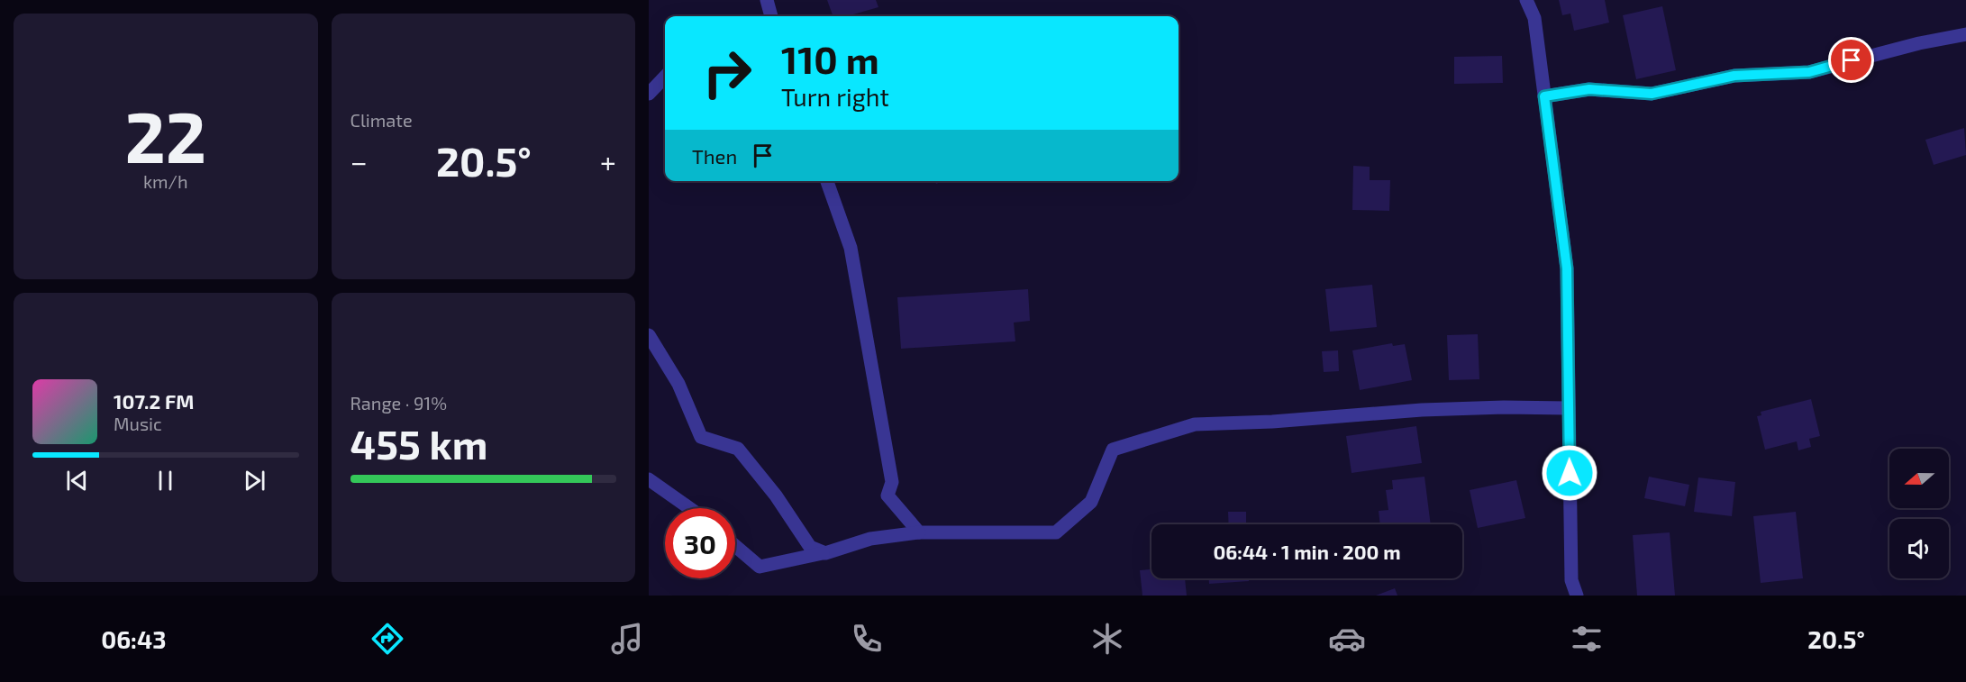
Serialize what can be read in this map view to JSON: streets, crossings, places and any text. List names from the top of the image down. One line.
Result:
{"north":"left","page":{"tile":[["22","km/h"],"Climate",["Range · 91%","455 km"]],"turn":["110 m","Turn right"],"then":"Then","heat":["−","20.5°","+"],"song":["107.2 FM","Music"],"limit":"30","trip":"06:44 · 1 min · 200 m","tabs":["06:43","20.5°"]}}
